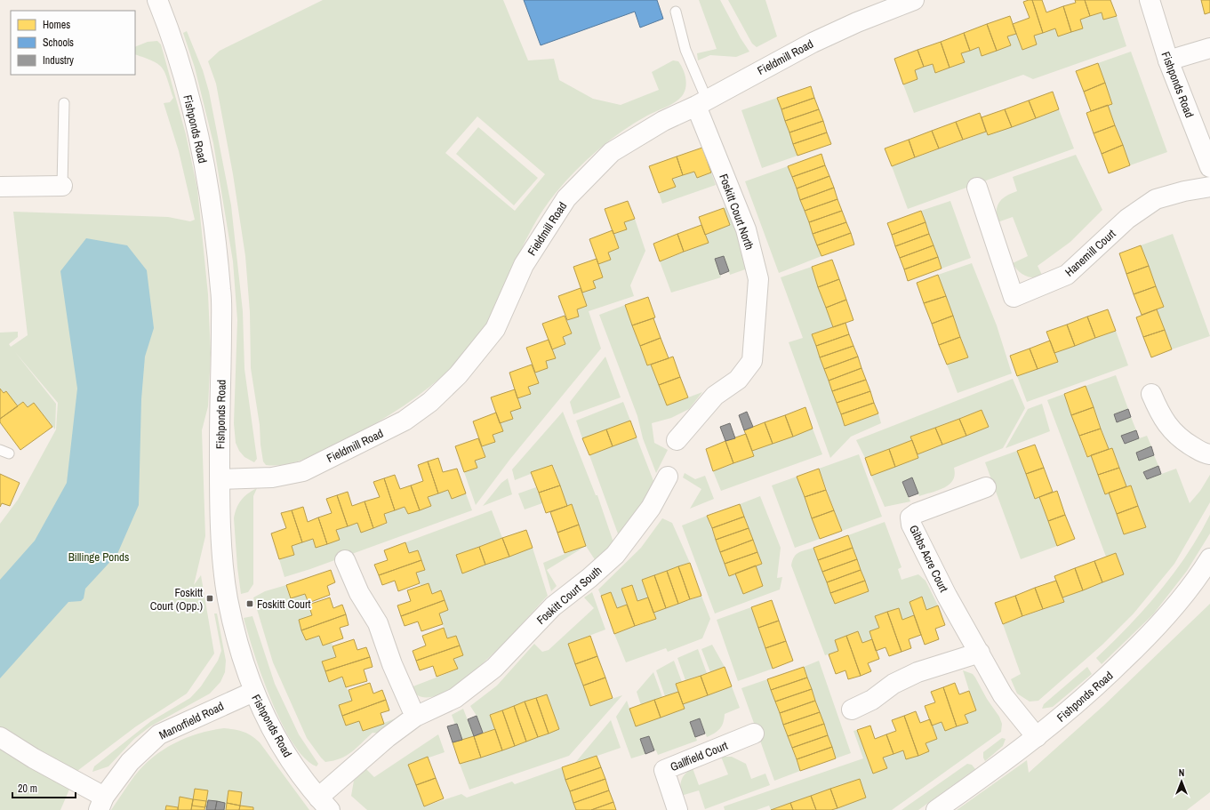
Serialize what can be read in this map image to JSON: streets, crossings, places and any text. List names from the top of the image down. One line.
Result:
{"streets":{"street":["Fieldmill Road","Fishponds Road","Foskitt Court North","Hanemill Court","Gibbs Acre Court","Foskitt Court South","Manorfield Road","Gallfield Court"]},"crossings":[["Fieldmill Road","Fishponds Road"],["Fieldmill Road","Foskitt Court North"],["Fishponds Road","Gibbs Acre Court"],["Fishponds Road","Foskitt Court South"],["Fishponds Road","Manorfield Road"]],"parks":["Billinge Ponds"],"places":{"transit":["Foskitt Court (Opp.)","Foskitt Court"]},"legend":["Homes","Schools","Industry"],"scale_bar":"20 m","north":"top"}
